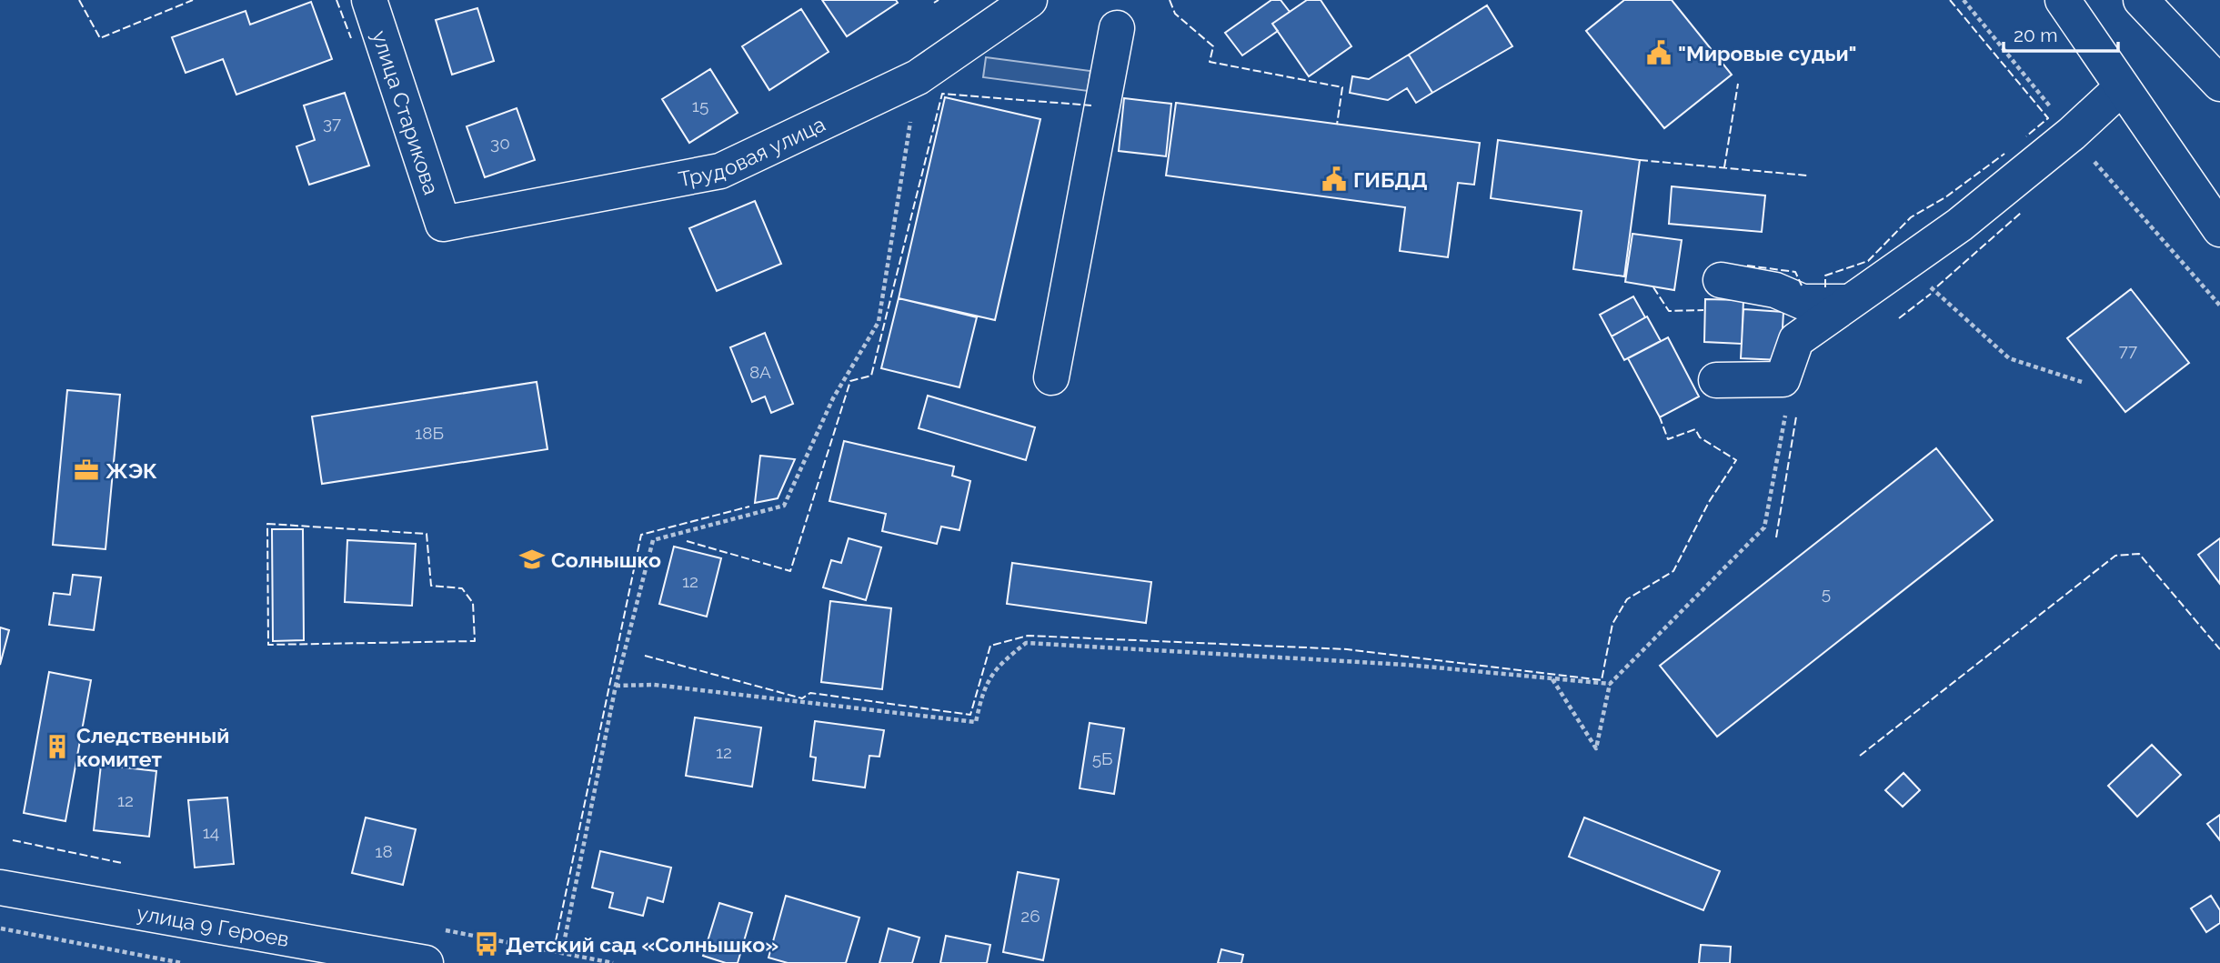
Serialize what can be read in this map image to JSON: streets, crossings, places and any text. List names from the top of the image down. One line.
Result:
{"streets":{"street":["улица Старикова","Трудовая улица","улица 9 Героев"]},"crossings":[["улица Старикова","Трудовая улица"]],"places":{"public building":["\"Мировые судьи\"","ГИБДД"],"office":["ЖЭК"],"school or university":["Солнышко"],"building":["Следственный комитет"],"bus stop":["Детский сад «Солнышко»"]},"house_numbers":["15","37","30","77","8А","18Б","12","5","12","5Б","12","14","18","26"],"scale_bar":"20 m"}
